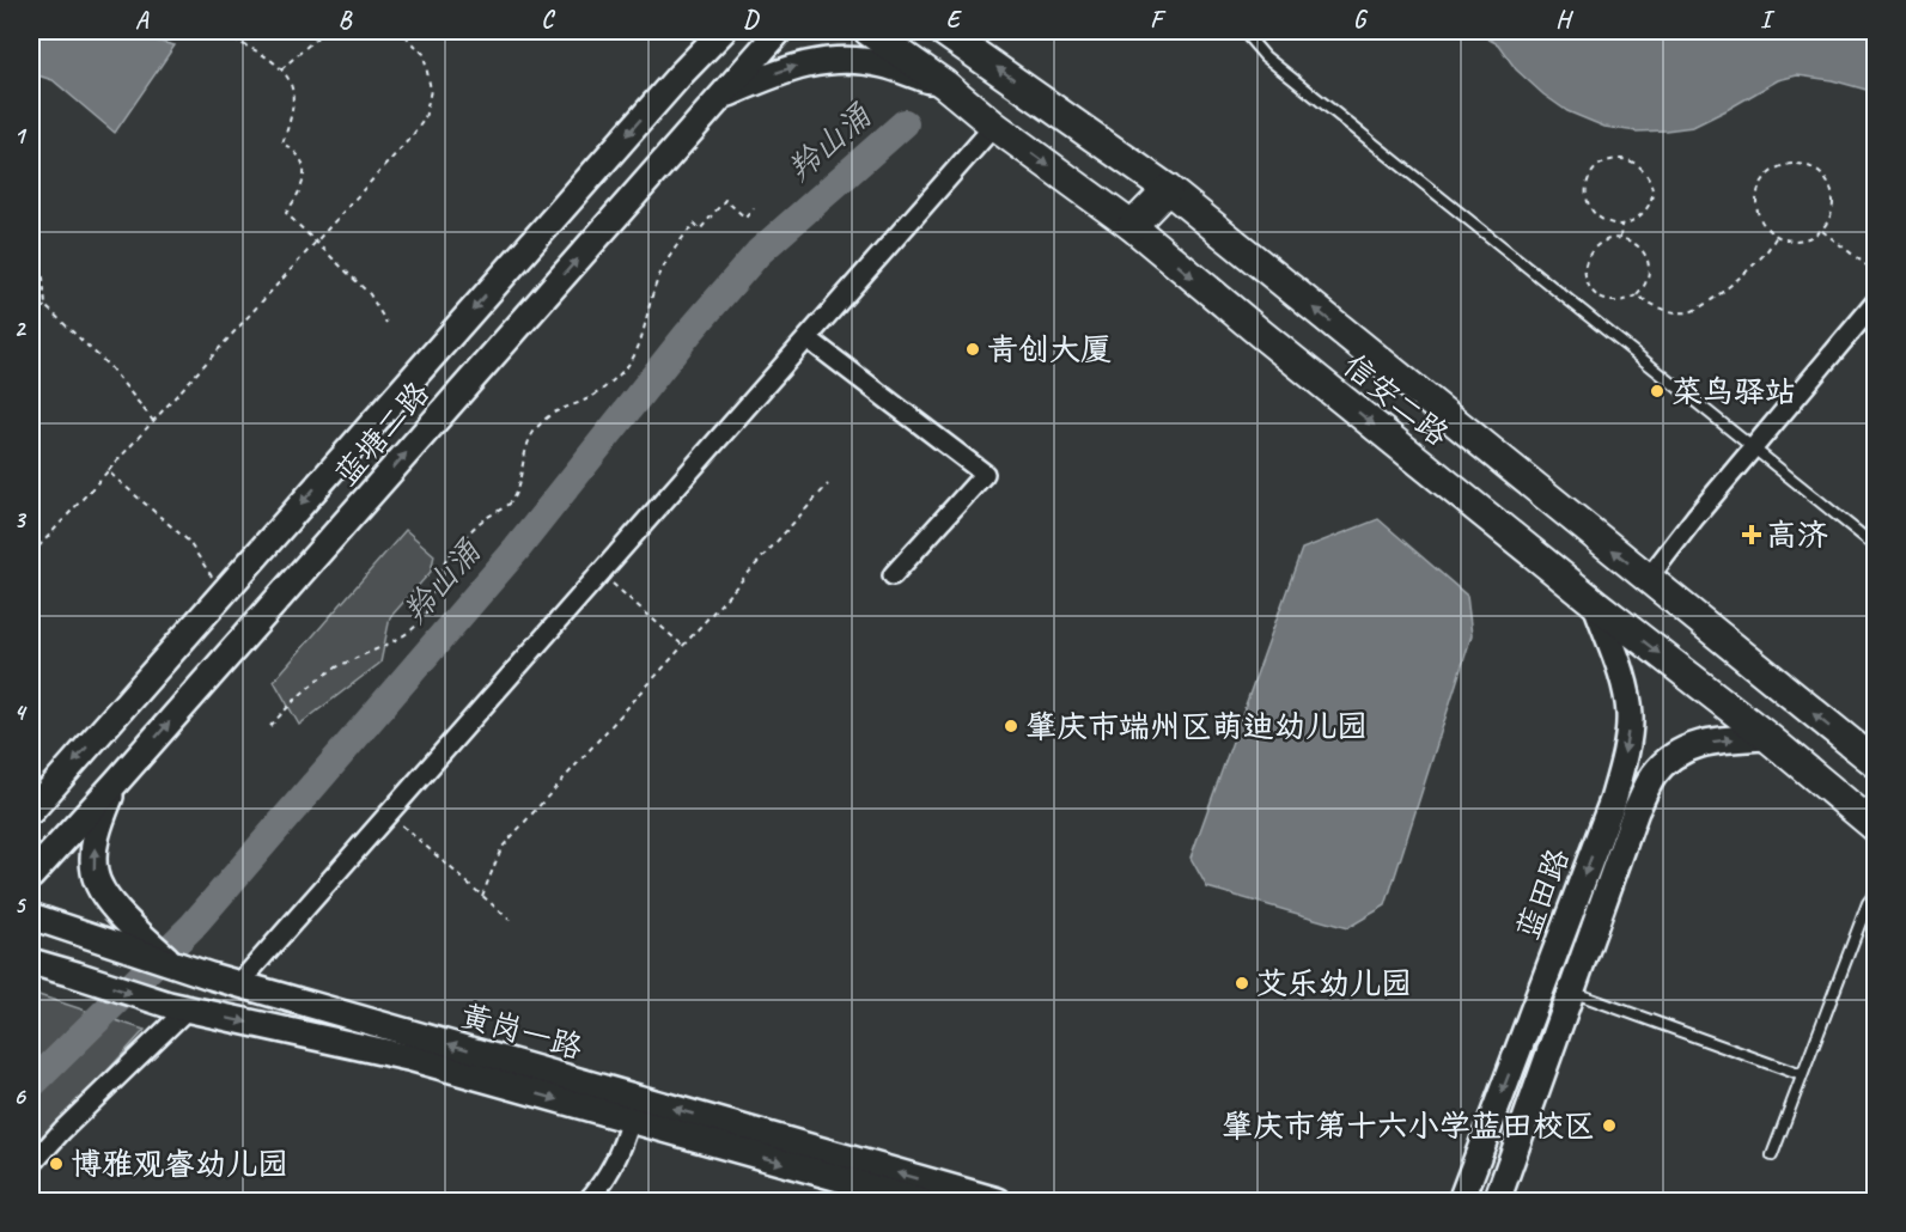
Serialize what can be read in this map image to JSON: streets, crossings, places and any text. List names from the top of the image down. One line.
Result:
{"streets":{"main road":["信安二路","蓝塘二路","蓝田路","黄岗一路"]},"crossings":[["信安二路","蓝田路"]],"water":["羚山涌"],"places":{"other":["青创大厦","菜鸟驿站","肇庆市端州区萌迪幼儿园","艾乐幼儿园","肇庆市第十六小学蓝田校区","博雅观睿幼儿园"],"health":["高济"]},"grid":{"columns":["A","B","C","D","E","F","G","H","I"],"rows":["1","2","3","4","5","6"]}}
